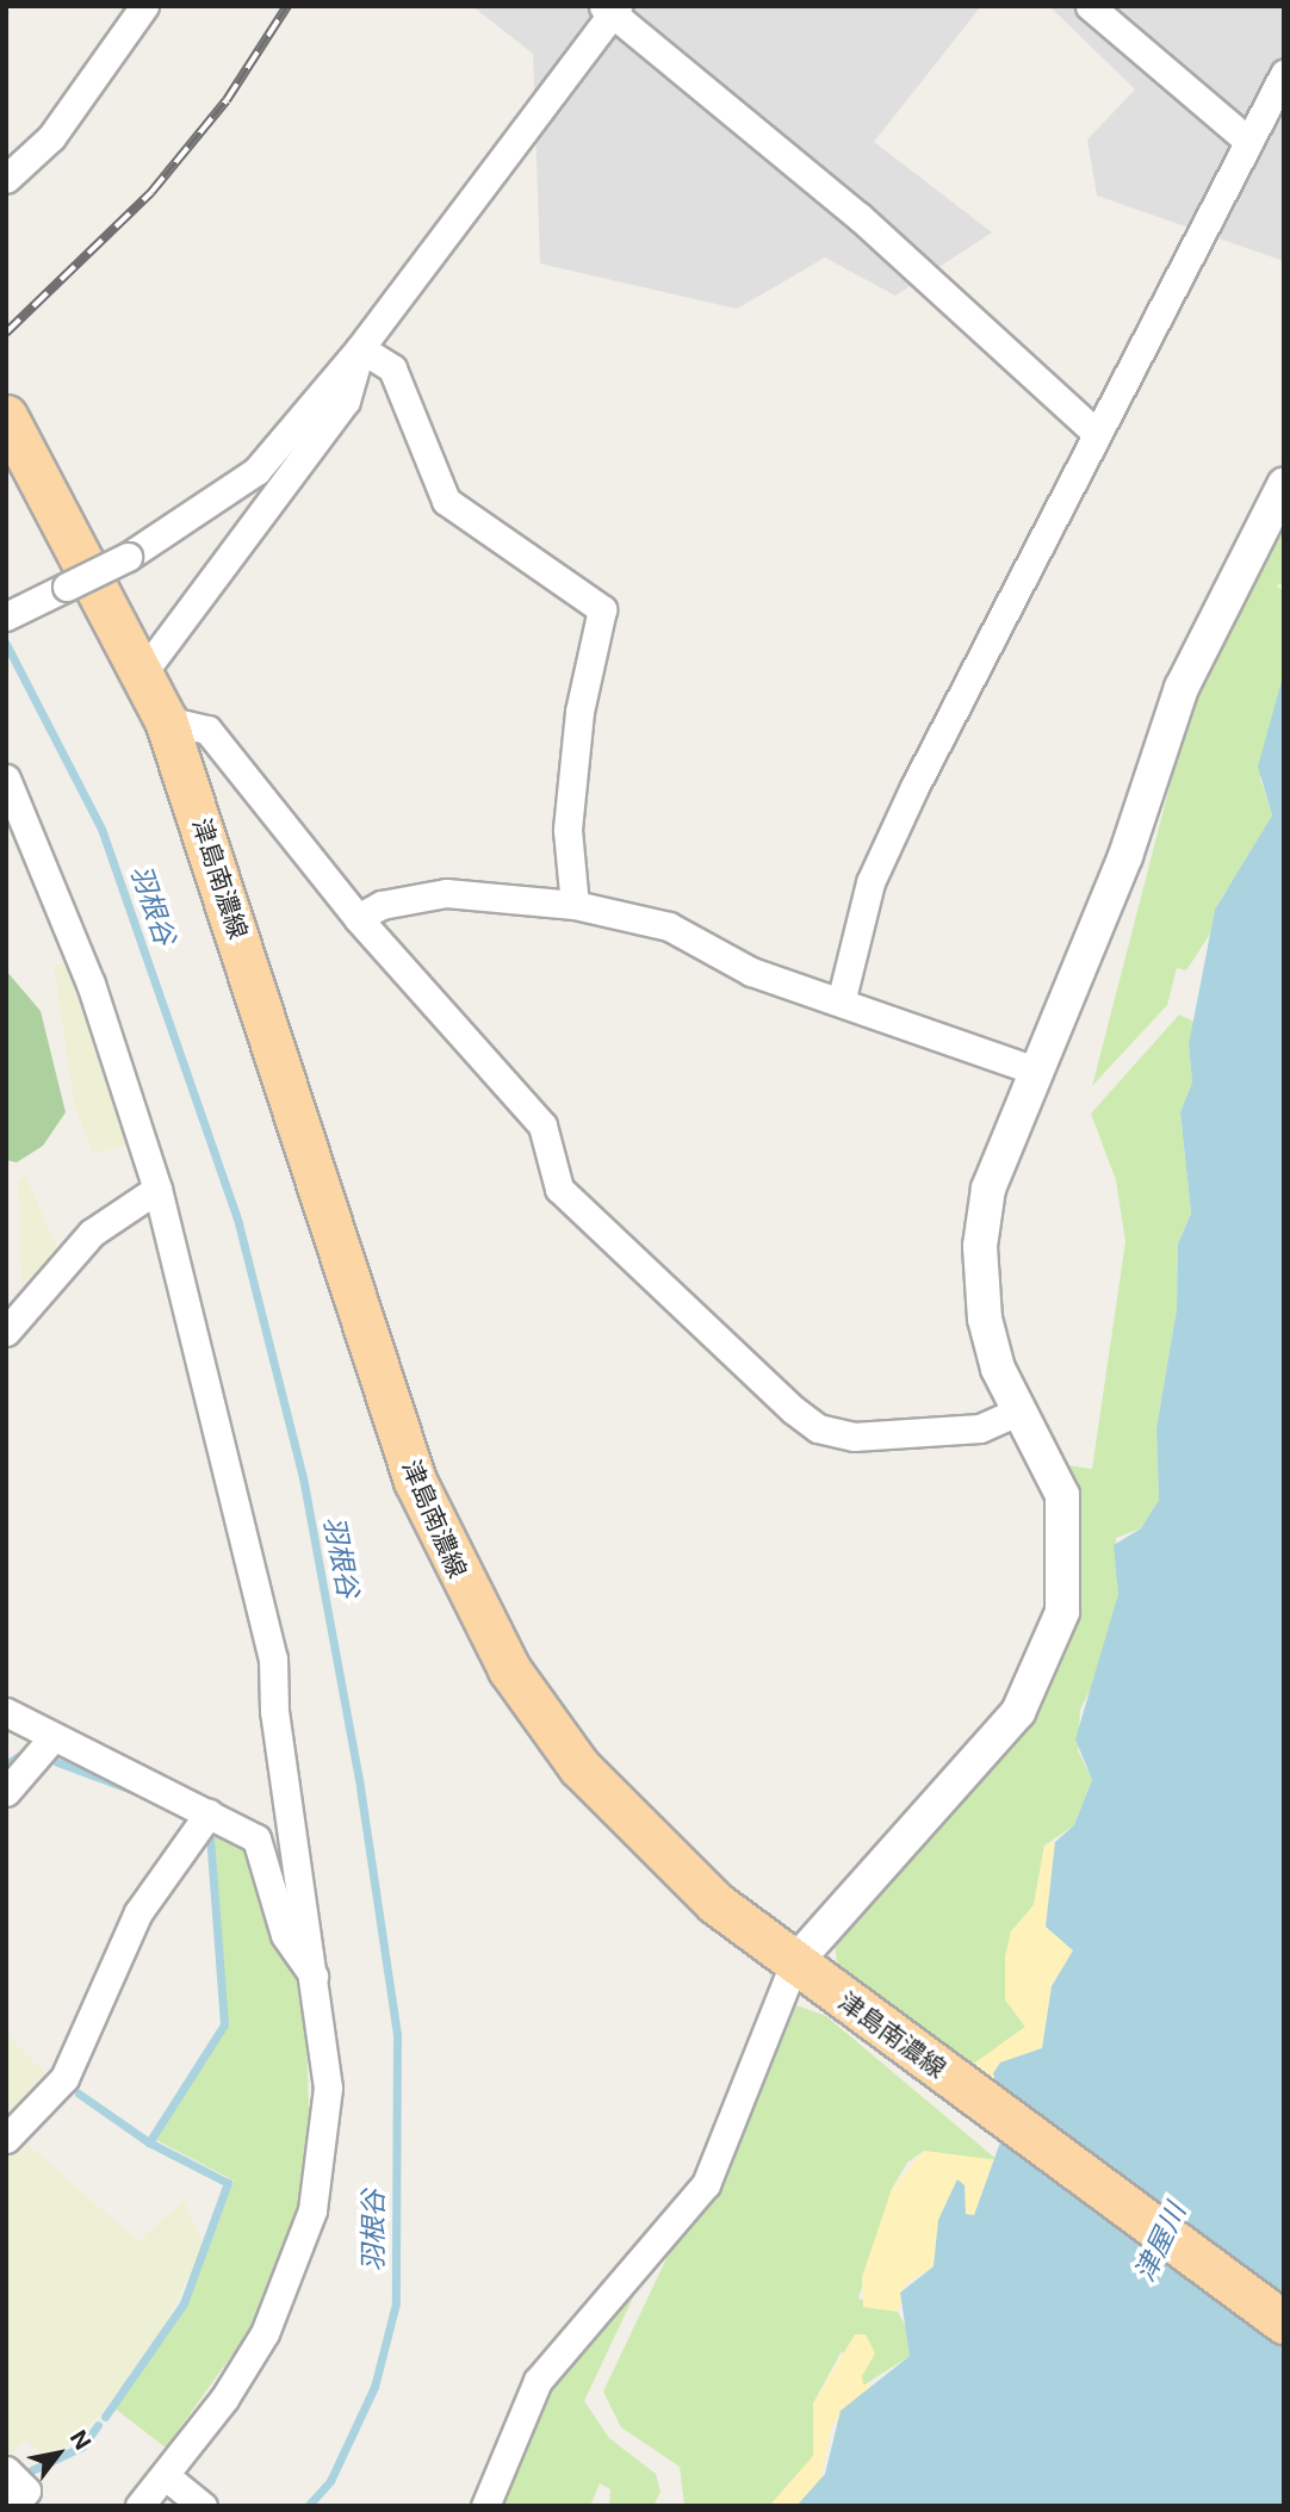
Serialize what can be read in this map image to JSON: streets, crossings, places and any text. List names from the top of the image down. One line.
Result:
{"streets":{"main road":["津島南濃線"]},"water":["羽根谷","津屋川"],"north":"top right"}
